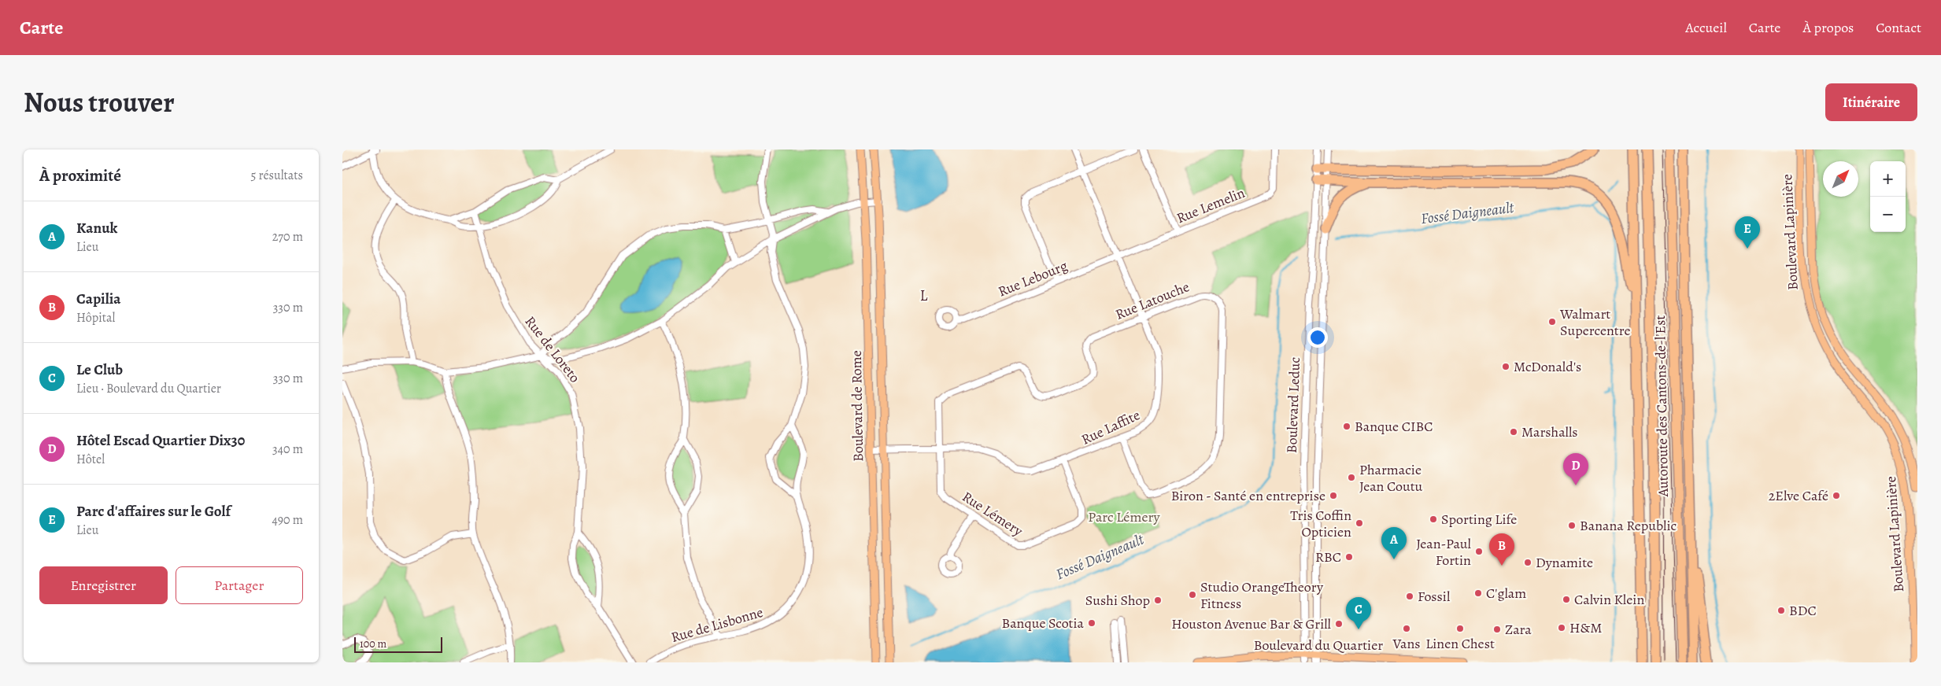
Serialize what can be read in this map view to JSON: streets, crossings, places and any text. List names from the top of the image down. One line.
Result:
{"streets":{"highway":["Autoroute des Cantons-de-l'Est"],"main road":["Boulevard Lapinière","Boulevard de Rome","Boulevard du Quartier"],"street":["Rue Lemelin","Rue Lebourg","Rue Latouche","Rue de Loreto","Boulevard Leduc","Rue Laffite","Rue Lémery","Rue de Lisbonne"]},"crossings":[["Rue Lemelin","Rue Lebourg"],["Rue Lemelin","Rue Laffite"],["Rue Lebourg","Rue Laffite"],["Rue Latouche","Rue Laffite"],["Rue Latouche","Rue Lémery"],["Boulevard Leduc","Boulevard du Quartier"],["Boulevard de Rome","Rue Laffite"],["Rue Laffite","Rue Lémery"]],"districts":["L"],"water":["Fossé Daigneault"],"parks":["Parc Lémery"],"places":["Walmart Supercentre","McDonald's","Banque CIBC","Marshalls","Pharmacie Jean Coutu","Biron - Santé en entreprise","2Elve Café","Sporting Life","Tris Coffin Opticien","Banana Republic","Jean-Paul Fortin","RBC","Dynamite","C'glam","Studio OrangeTheory Fitness","Fossil","Calvin Klein","Sushi Shop","BDC","Banque Scotia","Houston Avenue Bar & Grill","H&M","Vans","Linen Chest","Zara"],"scale_bar":"100 m","north":"top right","page":{"header":"Carte","nav":["Accueil","Carte","À propos","Contact"],"title":"Nous trouver","buttons":["Itinéraire",["Enregistrer","Partager"]],"heading":["À proximité","5 résultats"],"map_buttons":["+","−"],"list":[{"mark":"A","name":"Kanuk","note":"Lieu","value":"270 m"},{"mark":"B","name":"Capilia","note":"Hôpital","value":"330 m"},{"mark":"C","name":"Le Club","note":"Lieu · Boulevard du Quartier","value":"330 m"},{"mark":"D","name":"Hôtel Escad Quartier Dix30","note":"Hôtel","value":"340 m"},{"mark":"E","name":"Parc d'affaires sur le Golf","note":"Lieu","value":"490 m"}],"pins":["E","D","A","B","C"],"scale":"100 m"}}
